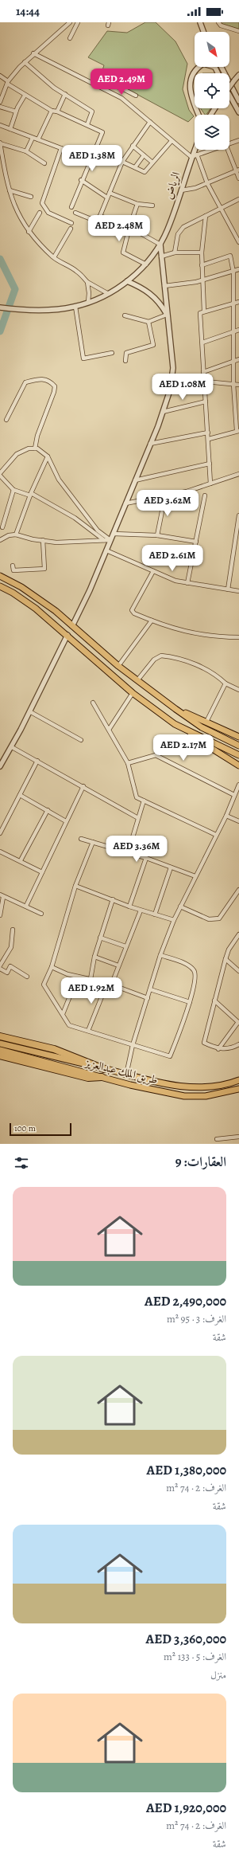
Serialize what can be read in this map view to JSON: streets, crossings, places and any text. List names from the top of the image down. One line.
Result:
{"streets":{"main road":["طريق الملك عبدالعزيز"],"street":["الرياض"]},"scale_bar":"100 m","north":"bottom right","page":{"status":"14:44","price":["AED 2.49M","AED 1.38M","AED 2.48M","AED 1.08M","AED 3.62M","AED 2.61M","AED 2.17M","AED 3.36M","AED 1.92M"],"scale":"100 m","heading":"العقارات: 9","list":[{"name":"AED 2,490,000","note":"الغرف: 3 · 95 m² · شقة"},{"name":"AED 1,380,000","note":"الغرف: 2 · 74 m² · شقة"},{"name":"AED 3,360,000","note":"الغرف: 5 · 133 m² · منزل"},{"name":"AED 1,920,000","note":"الغرف: 2 · 74 m² · شقة"}]}}
